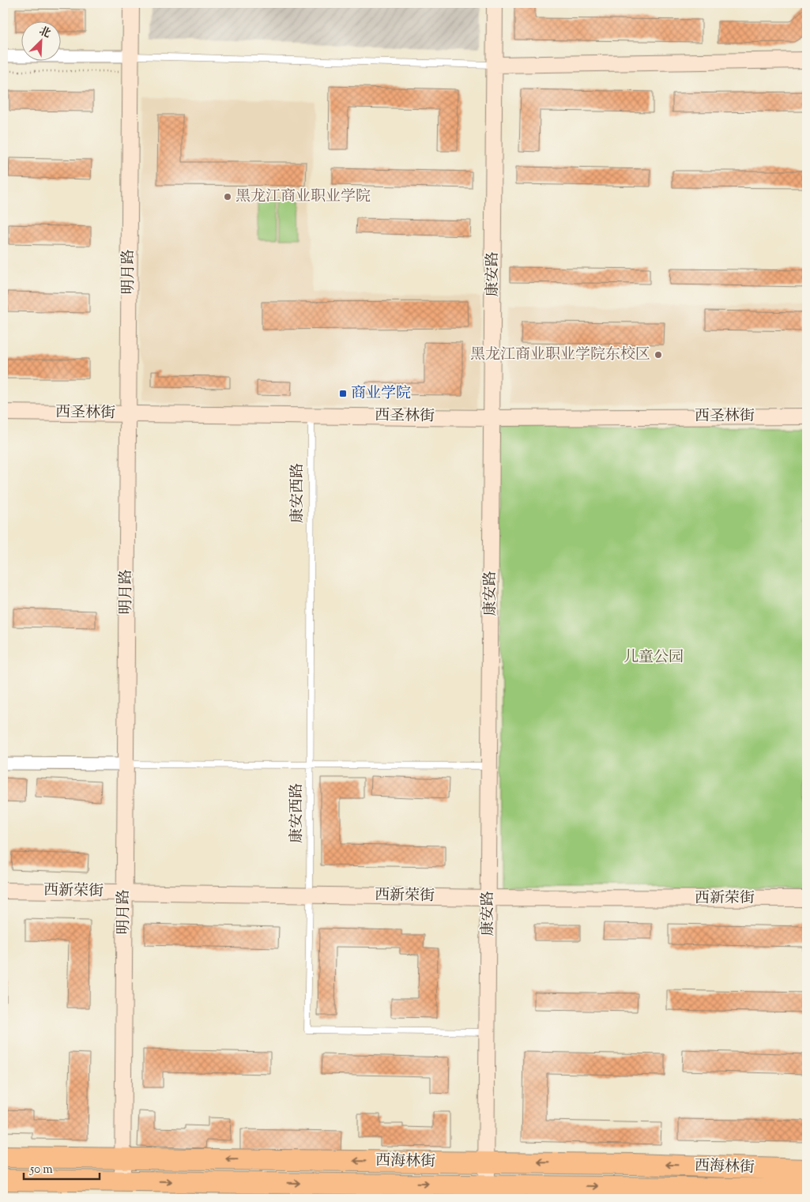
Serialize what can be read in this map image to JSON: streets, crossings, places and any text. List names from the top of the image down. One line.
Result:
{"streets":{"highway":["西海林街"],"street":["明月路","康安路","西圣林街","西新荣街"],"lane":["康安西路"]},"crossings":[["明月路","西圣林街"],["明月路","西新荣街"],["明月路","西海林街"],["康安路","西圣林街"],["康安路","康安西路"],["康安路","西新荣街"],["康安路","西海林街"],["西圣林街","康安西路"],["康安西路","西新荣街"]],"parks":["儿童公园"],"places":{"other":["黑龙江商业职业学院","黑龙江商业职业学院东校区"],"transit":["商业学院"]},"scale_bar":"50 m","north":"top right"}
